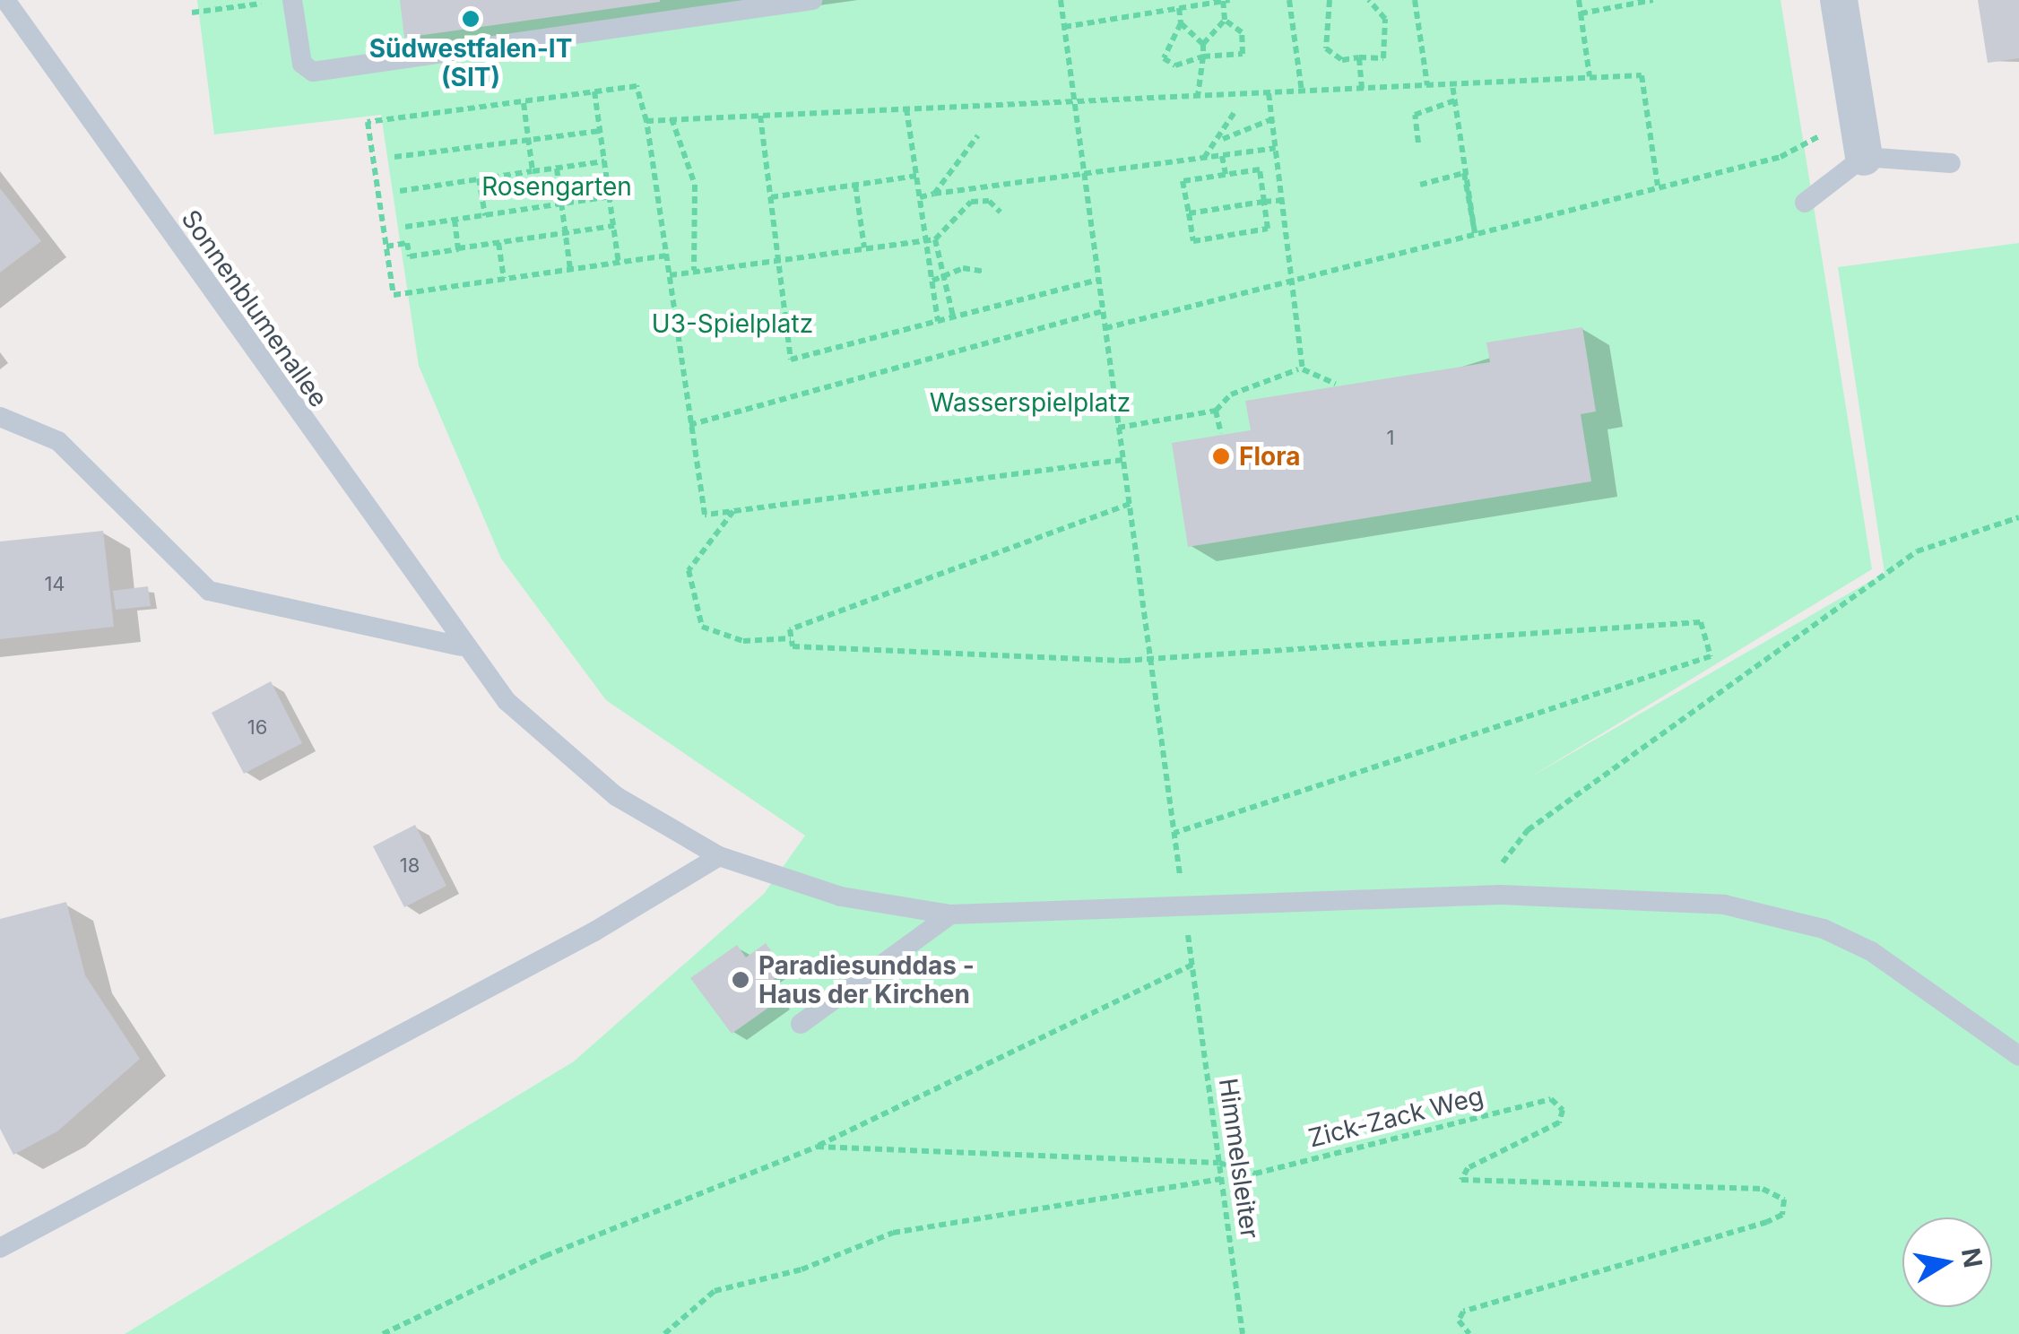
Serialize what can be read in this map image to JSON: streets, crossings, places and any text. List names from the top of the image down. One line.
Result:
{"streets":{"lane":["Sonnenblumenallee"],"path":["Zick-Zack Weg","Himmelsleiter"]},"crossings":[["Zick-Zack Weg","Himmelsleiter"]],"parks":["Rosengarten","U3-Spielplatz","Wasserspielplatz"],"places":["Südwestfalen-IT (SIT)","Flora","Paradiesunddas - Haus der Kirchen"],"house_numbers":["1","14","16","18"],"north":"right"}
